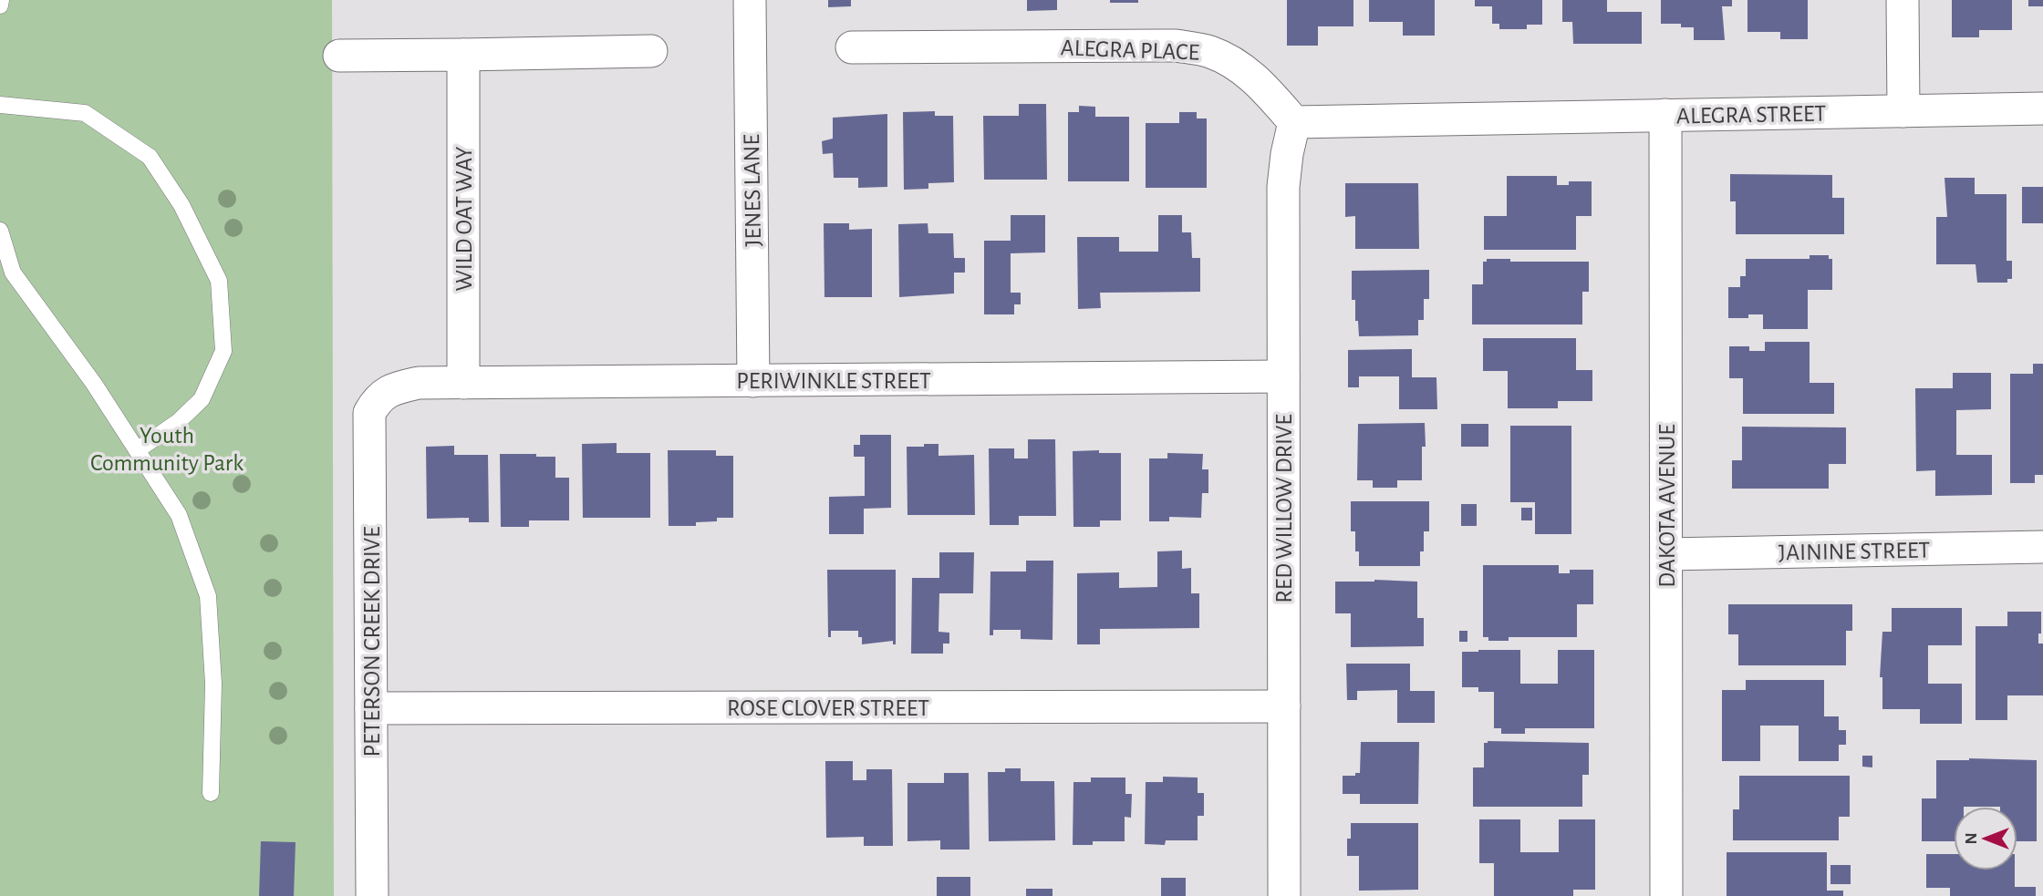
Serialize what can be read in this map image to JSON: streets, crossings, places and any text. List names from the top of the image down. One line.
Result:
{"streets":{"street":["ALEGRA PLACE","ALEGRA STREET","JENES LANE","WILD OAT WAY","PERIWINKLE STREET","DAKOTA AVENUE","RED WILLOW DRIVE","JAININE STREET","PETERSON CREEK DRIVE","ROSE CLOVER STREET"]},"crossings":[["ALEGRA PLACE","ALEGRA STREET"],["ALEGRA PLACE","RED WILLOW DRIVE"],["ALEGRA STREET","DAKOTA AVENUE"],["ALEGRA STREET","RED WILLOW DRIVE"],["JENES LANE","PERIWINKLE STREET"],["WILD OAT WAY","PERIWINKLE STREET"],["PERIWINKLE STREET","RED WILLOW DRIVE"],["PERIWINKLE STREET","PETERSON CREEK DRIVE"],["DAKOTA AVENUE","JAININE STREET"],["RED WILLOW DRIVE","ROSE CLOVER STREET"],["PETERSON CREEK DRIVE","ROSE CLOVER STREET"]],"parks":["Youth Community Park"],"north":"left"}
